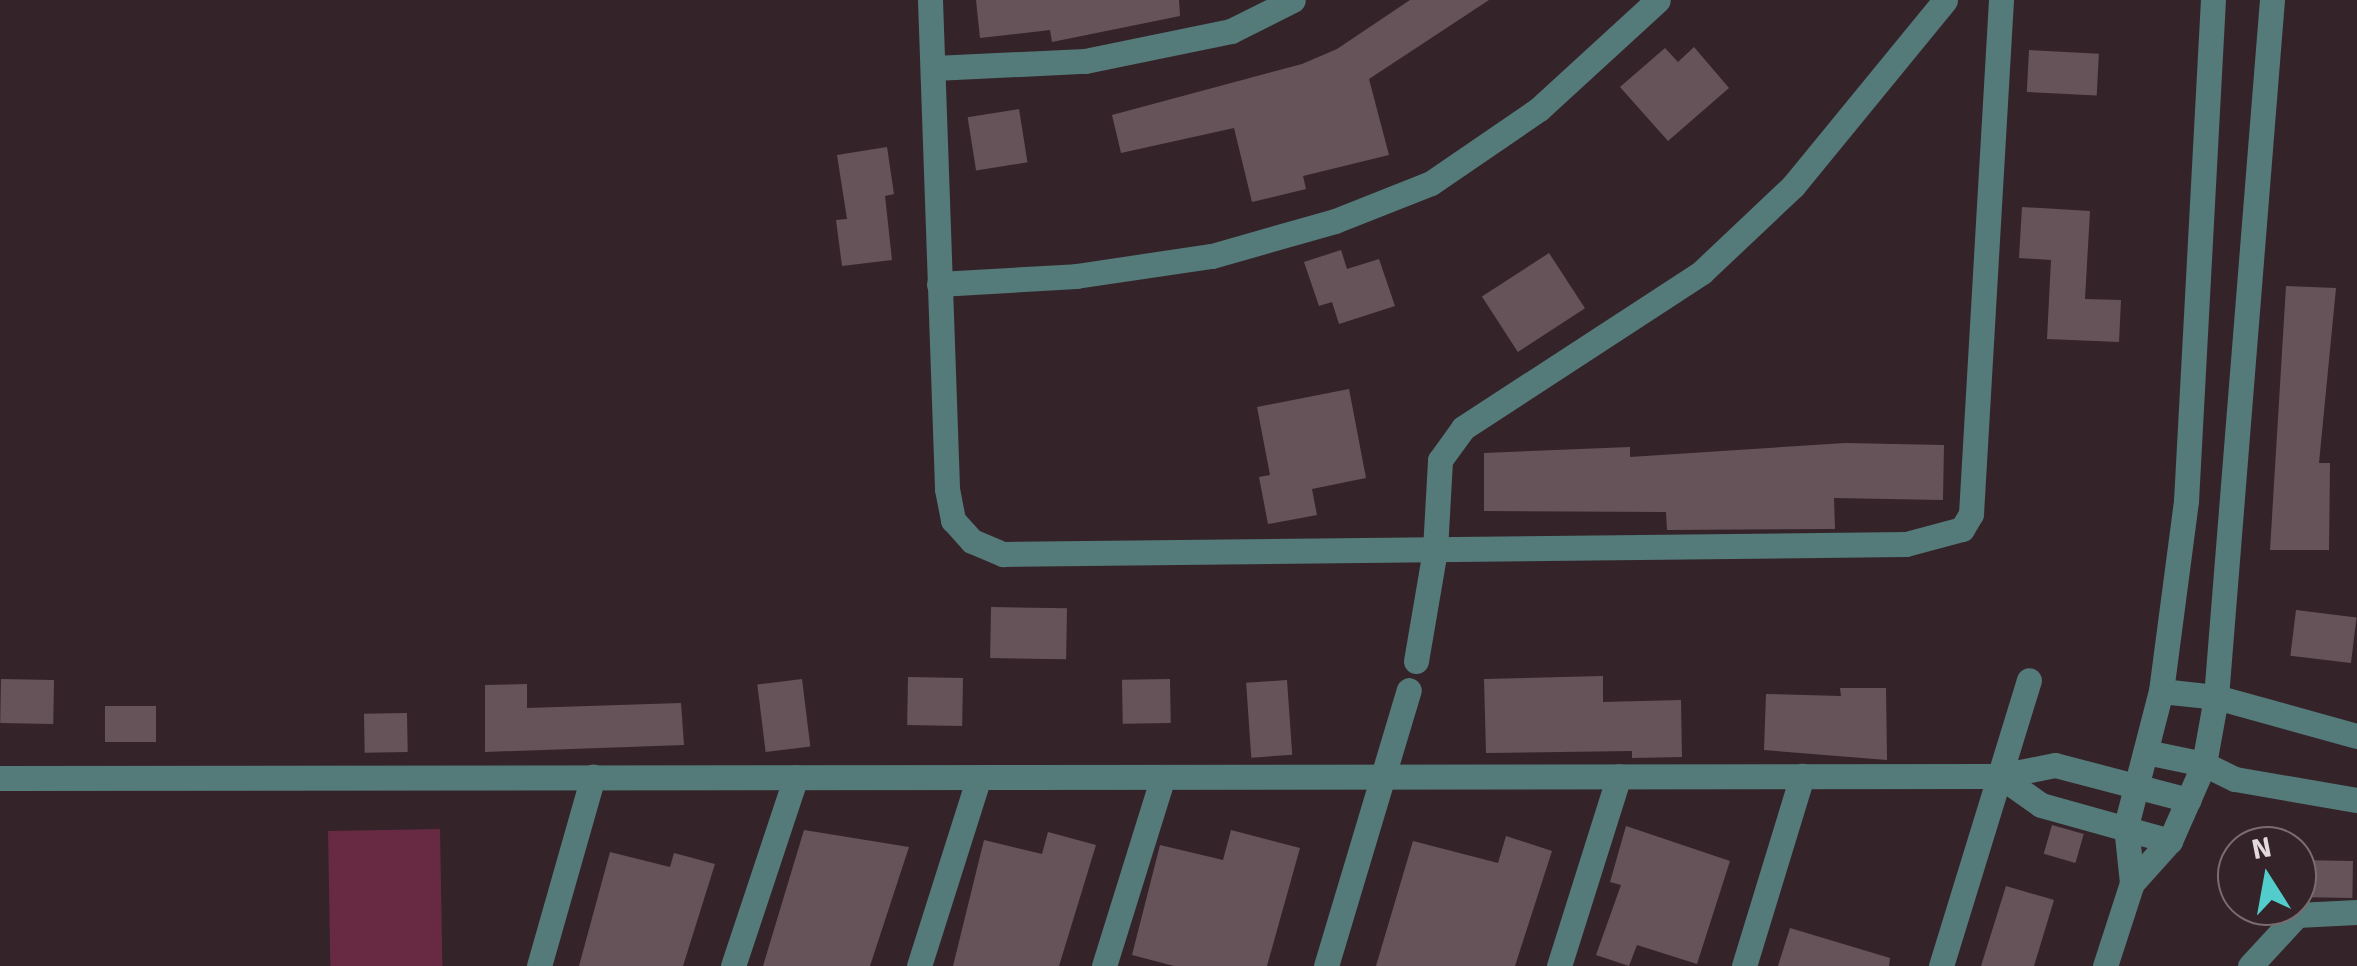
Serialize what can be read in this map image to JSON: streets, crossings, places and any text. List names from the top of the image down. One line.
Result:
{"north":"top"}
